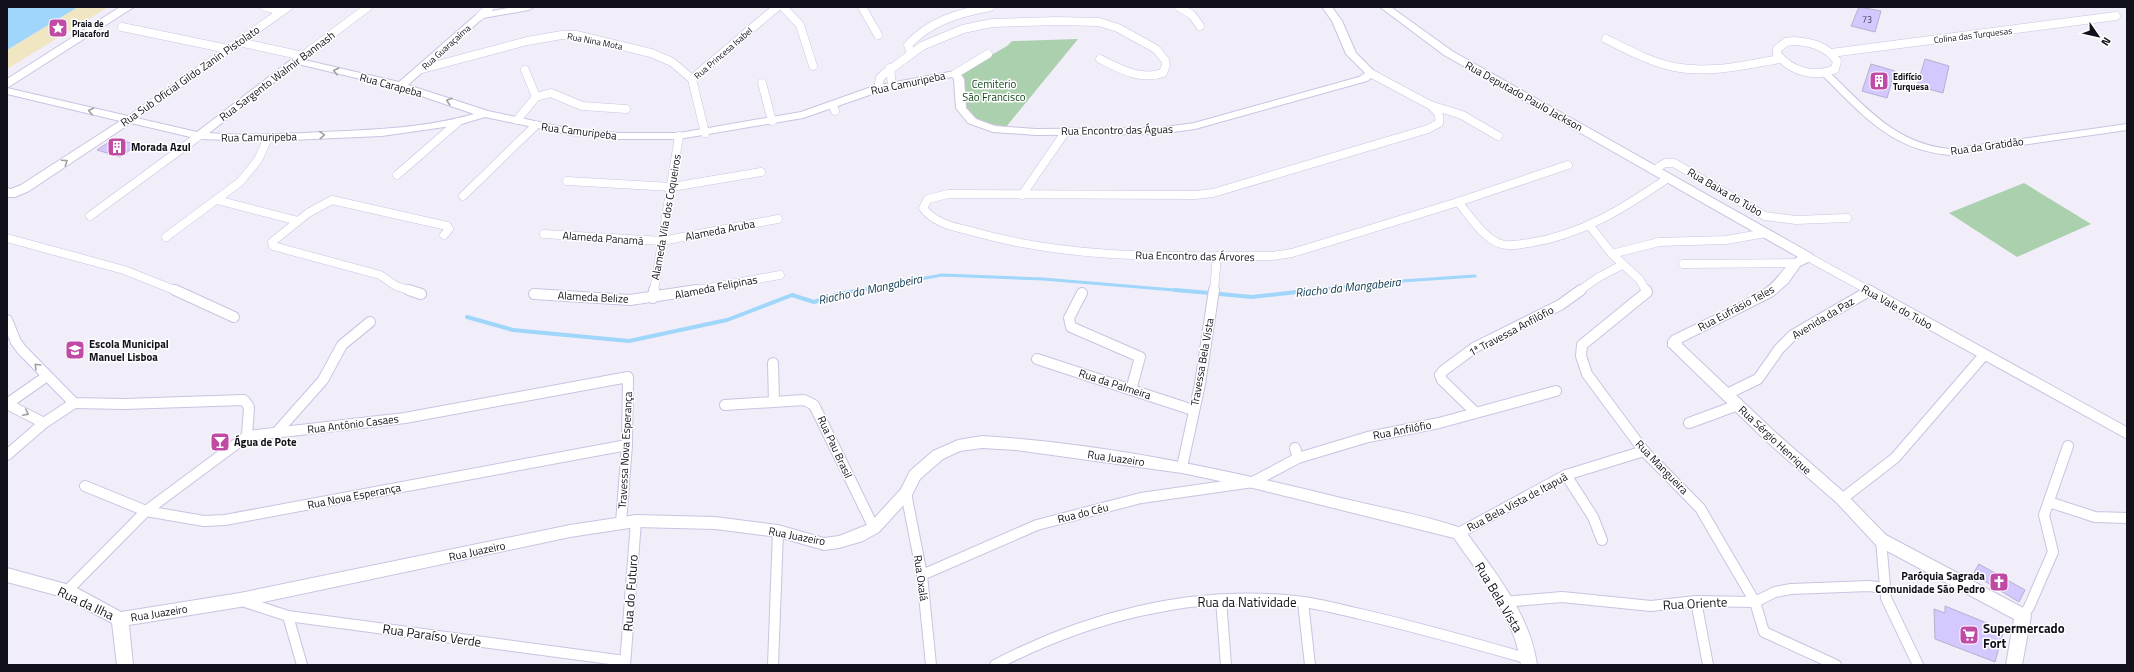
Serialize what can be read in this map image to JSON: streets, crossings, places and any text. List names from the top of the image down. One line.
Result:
{"streets":{"main road":["Rua Guaraçaíma","Rua Sub Oficial Gildo Zanin Pistolato","Rua Sargento Walmir Bannash","Rua Camuripeba","Rua Carapeba","Rua Deputado Paulo Jackson","Rua Encontro das Águas","Rua Vale do Tubo","Rua Eufrãsio Teles","Rua Sérgio Henrique","Rua Juazeiro","Rua Bela Vista","Rua da Ilha"],"street":["Colina das Turquesas","Rua Nina Mota","Rua Princesa Isabel","Rua da Gratidão","Rua Baixa do Tubo","Alameda Vila dos Coqueiros","Alameda Aruba","Alameda Panamá","Rua Encontro das Árvores","Alameda Felipinas","Alameda Belize","Avenida da Paz","1ª Travessa Anfilófio","Travessa Bela Vista","Rua da Palmeira","Rua Antônio Casaes","Rua Anfilófio","Rua Pau Brasil","Travessa Nova Esperança","Rua Mangueira","Rua Nova Esperança","Rua Bela Vista de Itapuã","Rua do Céu","Rua Oxalá","Rua do Futuro","Rua da Natividade","Rua Oriente","Rua Paraíso Verde"]},"crossings":[["Rua Nina Mota","Rua Guaraçaíma"],["Rua Nina Mota","Rua Princesa Isabel"],["Rua Guaraçaíma","Rua Carapeba"],["Rua Princesa Isabel","Rua Camuripeba"],["Rua Sub Oficial Gildo Zanin Pistolato","Rua Camuripeba"],["Rua Sub Oficial Gildo Zanin Pistolato","Rua Carapeba"],["Rua Sargento Walmir Bannash","Rua Camuripeba"],["Rua Sargento Walmir Bannash","Rua Carapeba"],["Rua Camuripeba","Rua Carapeba"],["Rua Camuripeba","Rua Encontro das Águas"],["Rua Camuripeba","Alameda Vila dos Coqueiros"],["Rua Deputado Paulo Jackson","Rua Baixa do Tubo"],["Rua Deputado Paulo Jackson","Rua Vale do Tubo"],["Alameda Vila dos Coqueiros","Alameda Aruba"],["Alameda Vila dos Coqueiros","Alameda Panamá"],["Alameda Vila dos Coqueiros","Alameda Felipinas"],["Alameda Vila dos Coqueiros","Alameda Belize"],["Alameda Aruba","Alameda Panamá"],["Rua Encontro das Árvores","Travessa Bela Vista"],["Alameda Felipinas","Alameda Belize"],["Rua Vale do Tubo","Rua Eufrãsio Teles"],["Rua Vale do Tubo","Avenida da Paz"],["Rua Eufrãsio Teles","Rua Sérgio Henrique"],["Avenida da Paz","Rua Sérgio Henrique"],["1ª Travessa Anfilófio","Rua Anfilófio"],["1ª Travessa Anfilófio","Rua Mangueira"],["Travessa Bela Vista","Rua da Palmeira"],["Travessa Bela Vista","Rua Juazeiro"],["Rua Antônio Casaes","Travessa Nova Esperança"],["Rua Anfilófio","Rua Juazeiro"],["Rua Anfilófio","Rua do Céu"],["Rua Pau Brasil","Rua Juazeiro"],["Travessa Nova Esperança","Rua Juazeiro"],["Travessa Nova Esperança","Rua Nova Esperança"],["Travessa Nova Esperança","Rua do Futuro"],["Rua Juazeiro","Rua Bela Vista de Itapuã"],["Rua Juazeiro","Rua do Céu"],["Rua Juazeiro","Rua Oxalá"],["Rua Juazeiro","Rua do Futuro"],["Rua Juazeiro","Rua Bela Vista"],["Rua Juazeiro","Rua da Ilha"],["Rua Juazeiro","Rua Paraíso Verde"],["Rua Mangueira","Rua Bela Vista de Itapuã"],["Rua Mangueira","Rua Oriente"],["Rua Bela Vista de Itapuã","Rua Bela Vista"],["Rua do Céu","Rua Oxalá"],["Rua do Futuro","Rua Paraíso Verde"],["Rua Bela Vista","Rua da Natividade"],["Rua Bela Vista","Rua Oriente"]],"one_way":["Rua Sub Oficial Gildo Zanin Pistolato","Rua Carapeba"],"water":["Riacho da Mangabeira"],"parks":["Cemiterio São Francisco"],"places":{"place":["Praia de Placaford"],"building":["Edifício Turquesa","Morada Azul"],"school or university":["Escola Municipal Manuel Lisboa"],"bar":["Água de Pote"],"church":["Paróquia Sagrada Comunidade São Pedro"],"supermarket":["Supermercado Fort"]},"house_numbers":["73"],"north":"bottom right"}
